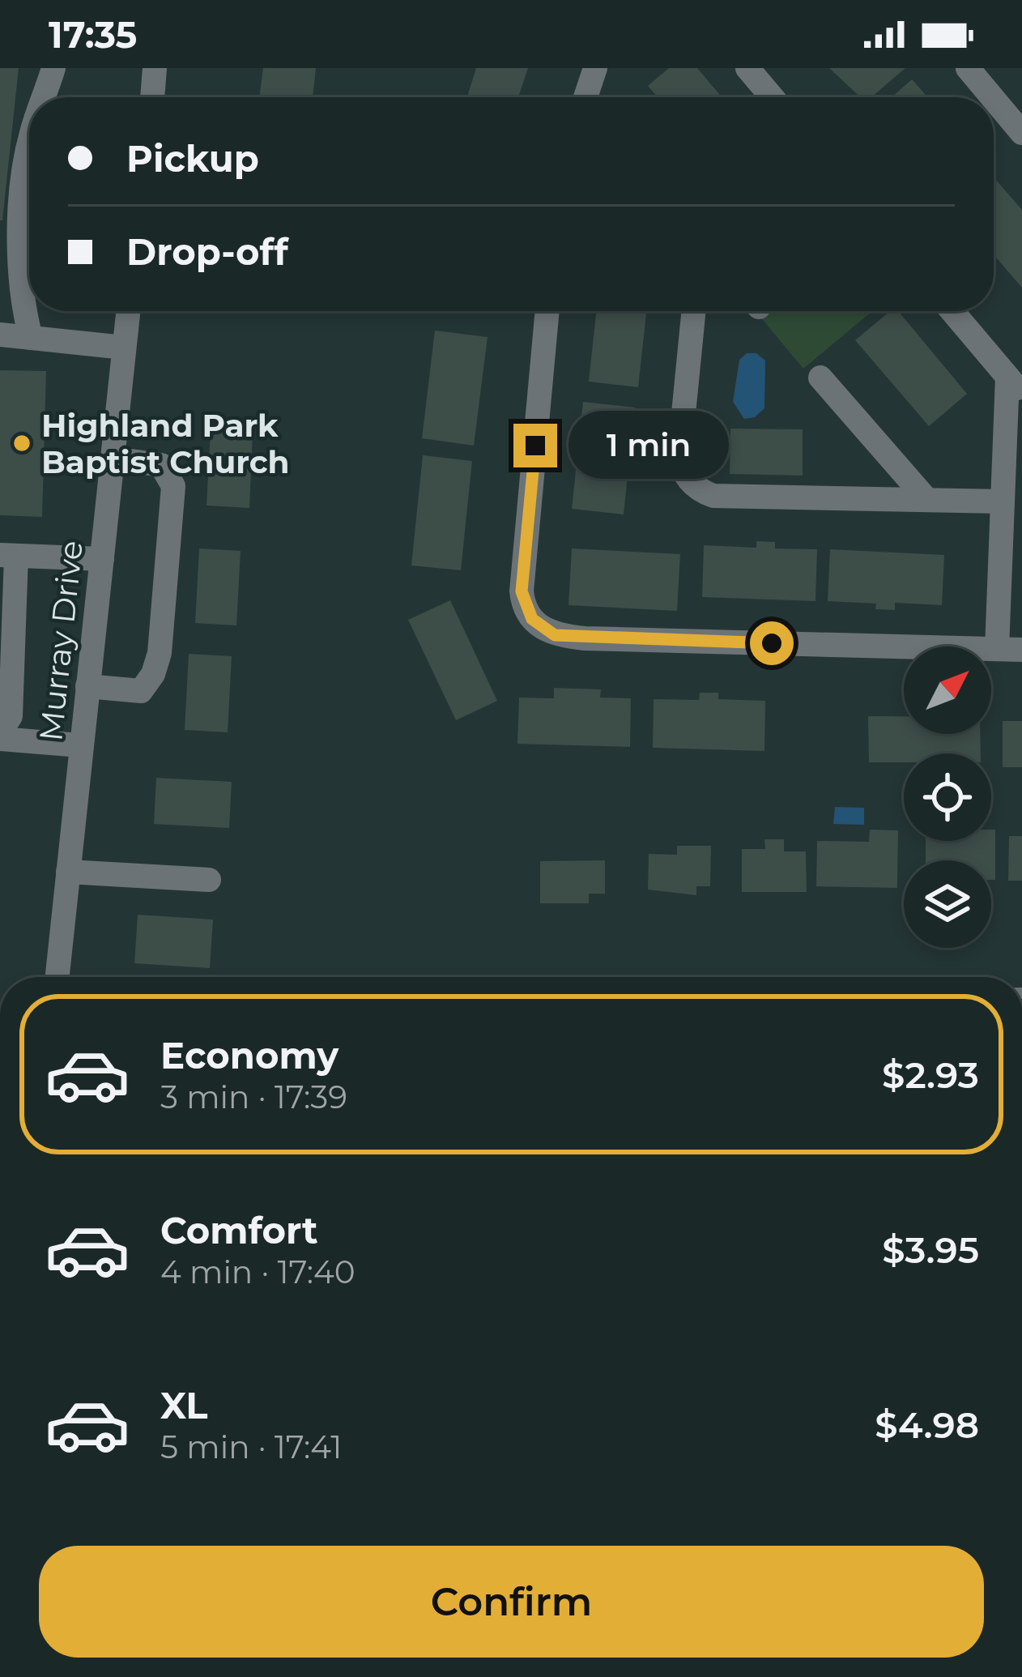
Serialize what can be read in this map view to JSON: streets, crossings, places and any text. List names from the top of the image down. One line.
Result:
{"streets":{"street":["Murray Drive"]},"places":["Highland Park Baptist Church"],"north":"top right","page":{"status":"17:35","banner":["Pickup","Drop-off"],"bubble":"1 min","list":[{"name":"Economy","note":"3 min · 17:39","value":"$2.93"},{"name":"Comfort","note":"4 min · 17:40","value":"$3.95"},{"name":"XL","note":"5 min · 17:41","value":"$4.98"}],"buttons":"Confirm"}}
